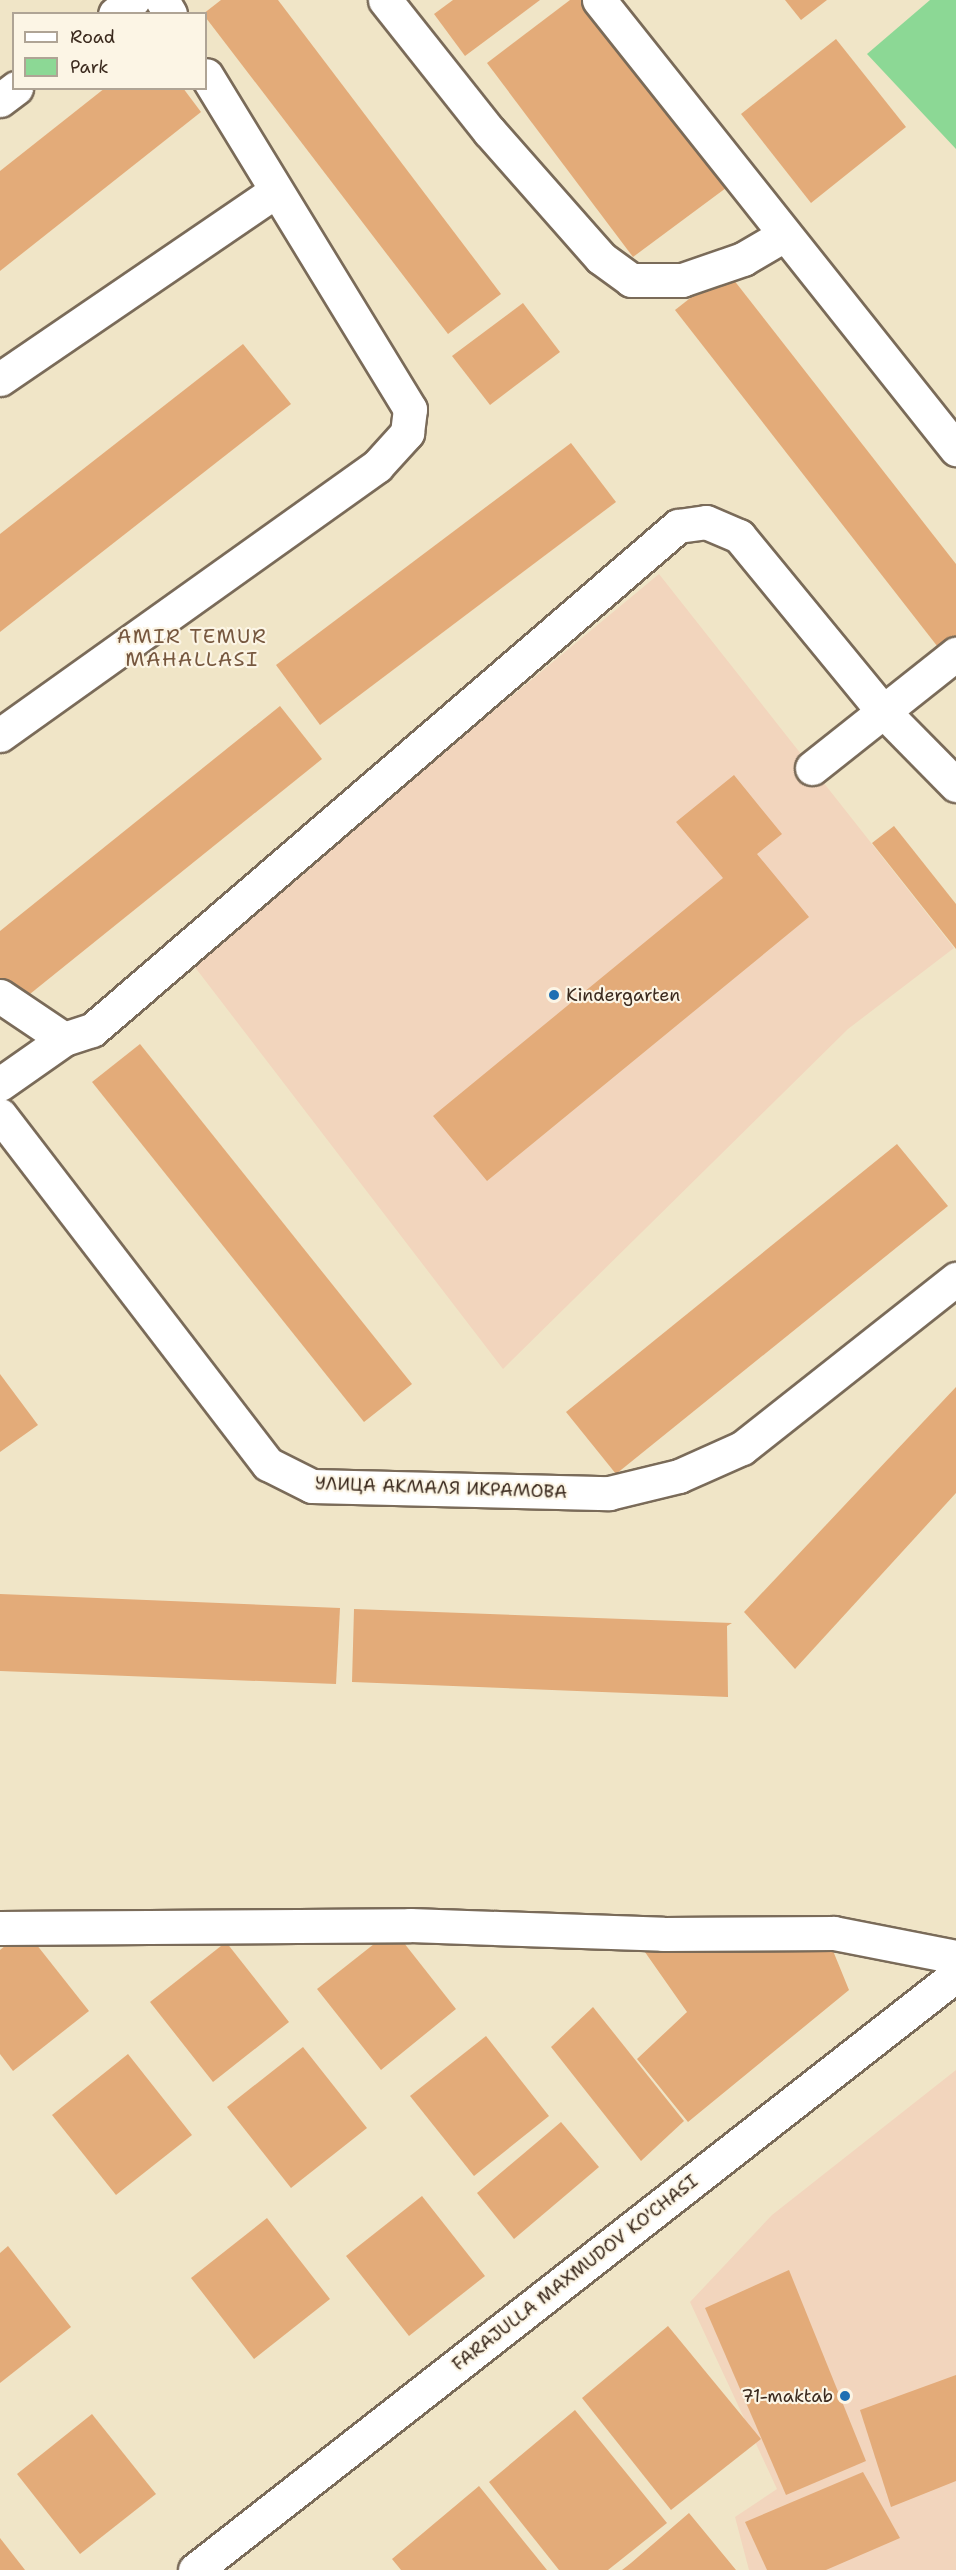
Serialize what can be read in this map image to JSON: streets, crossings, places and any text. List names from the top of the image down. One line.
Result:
{"streets":{"main road":["УЛИЦА АКМАЛЯ ИКРАМОВА","FARAJULLA MAXMUDOV KO'CHASI"]},"districts":["AMIR TEMUR MAHALLASI"],"places":["Kindergarten","71-maktab"],"legend":["Road","Park"]}
